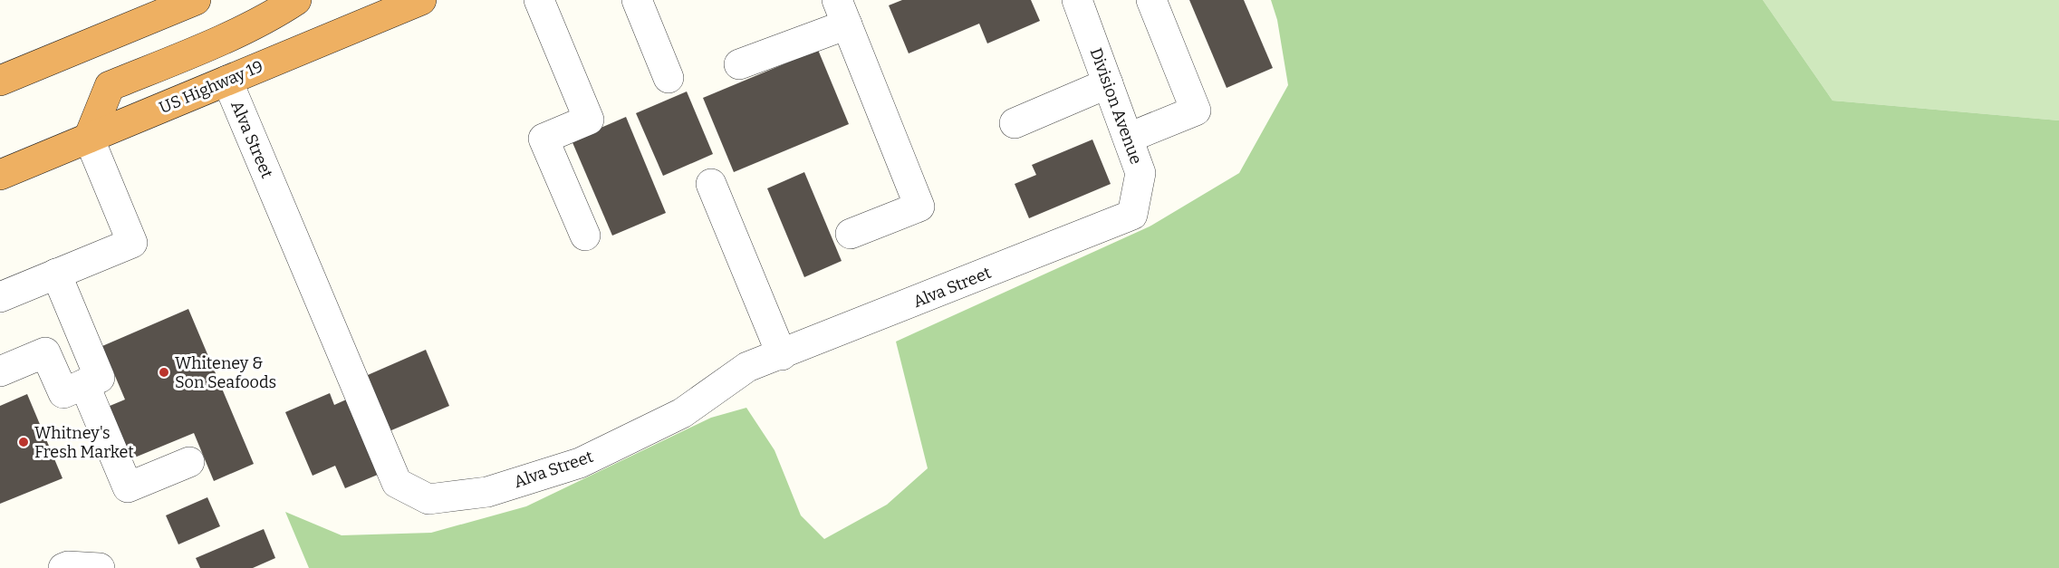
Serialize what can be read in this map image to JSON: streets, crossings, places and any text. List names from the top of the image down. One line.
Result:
{"streets":{"highway":["US Highway 19"],"street":["Division Avenue","Alva Street"]},"crossings":[["US Highway 19","Alva Street"],["Division Avenue","Alva Street"]],"places":["Whiteney & Son Seafoods","Whitney's Fresh Market"]}
